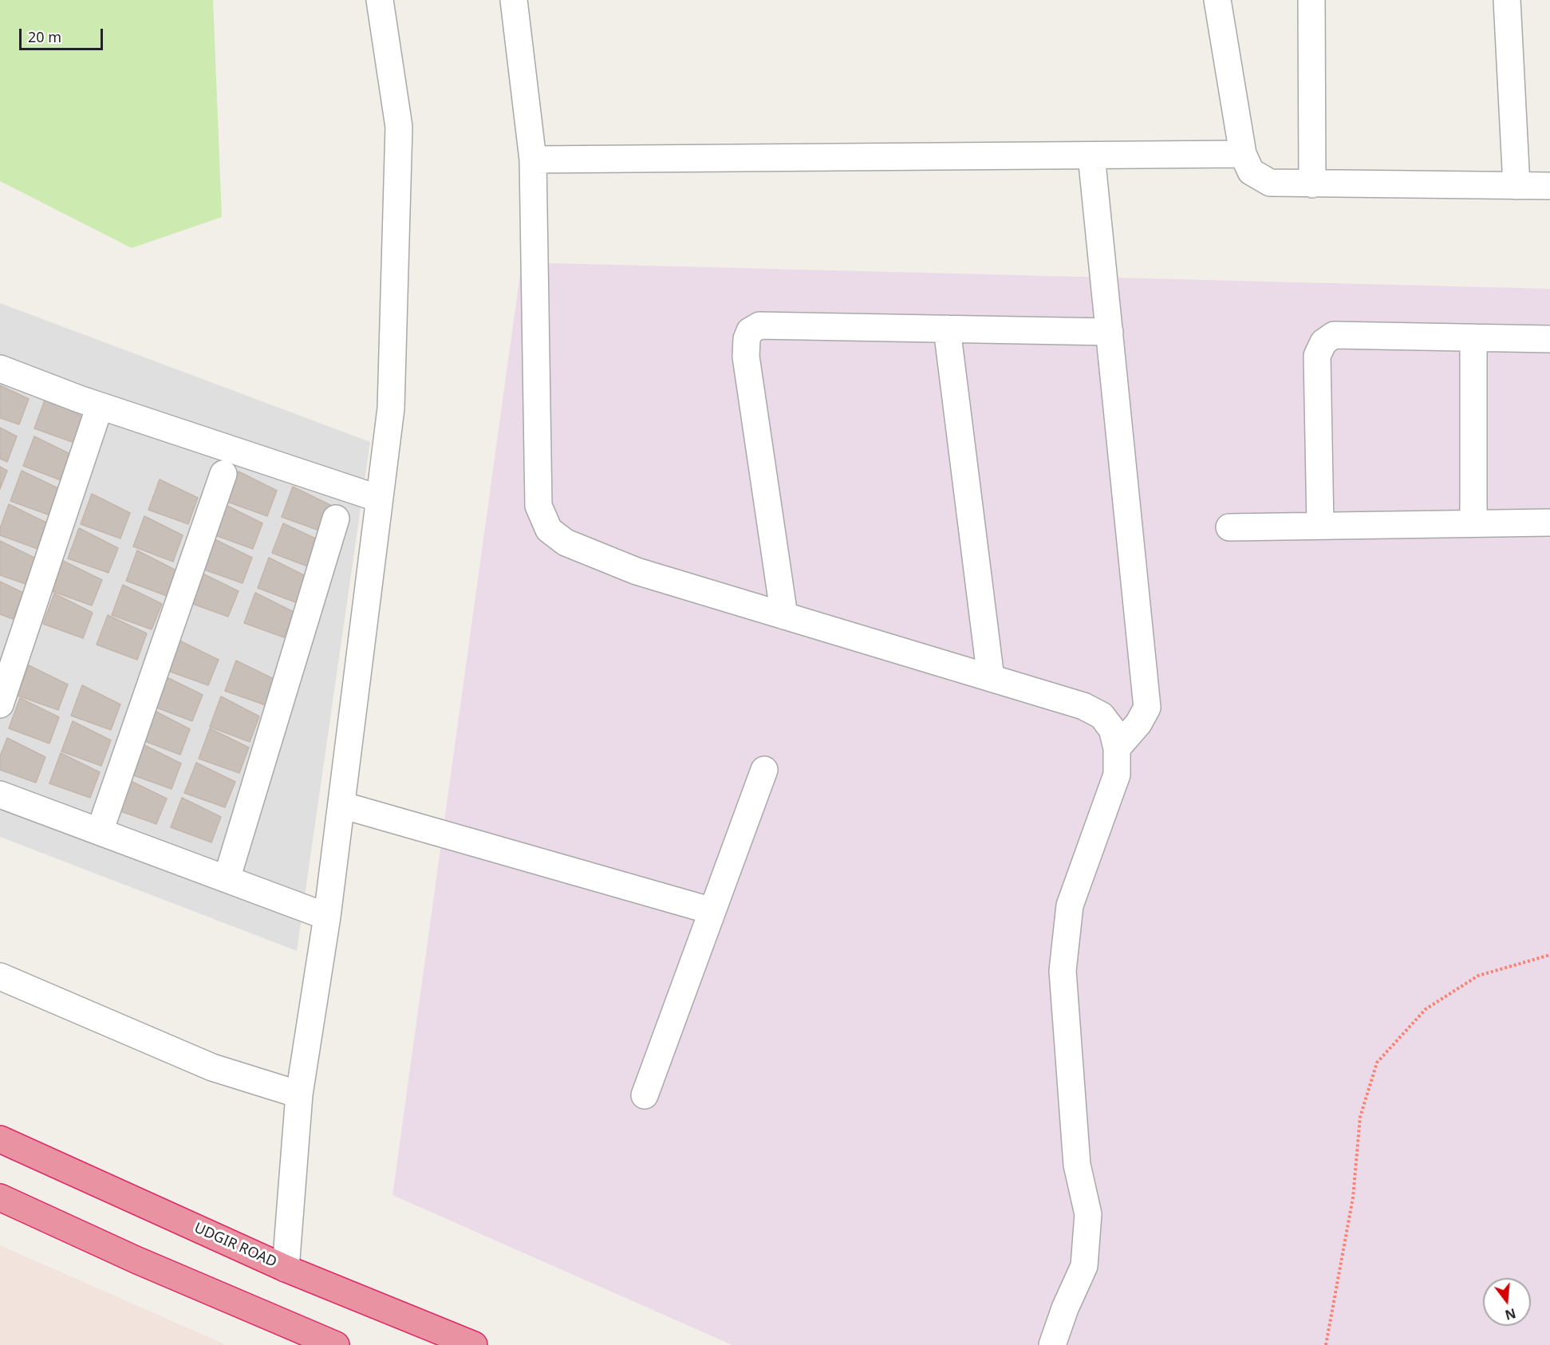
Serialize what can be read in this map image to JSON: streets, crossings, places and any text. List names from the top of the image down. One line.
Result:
{"streets":{"highway":["UDGIR ROAD"]},"scale_bar":"20 m","north":"bottom"}
